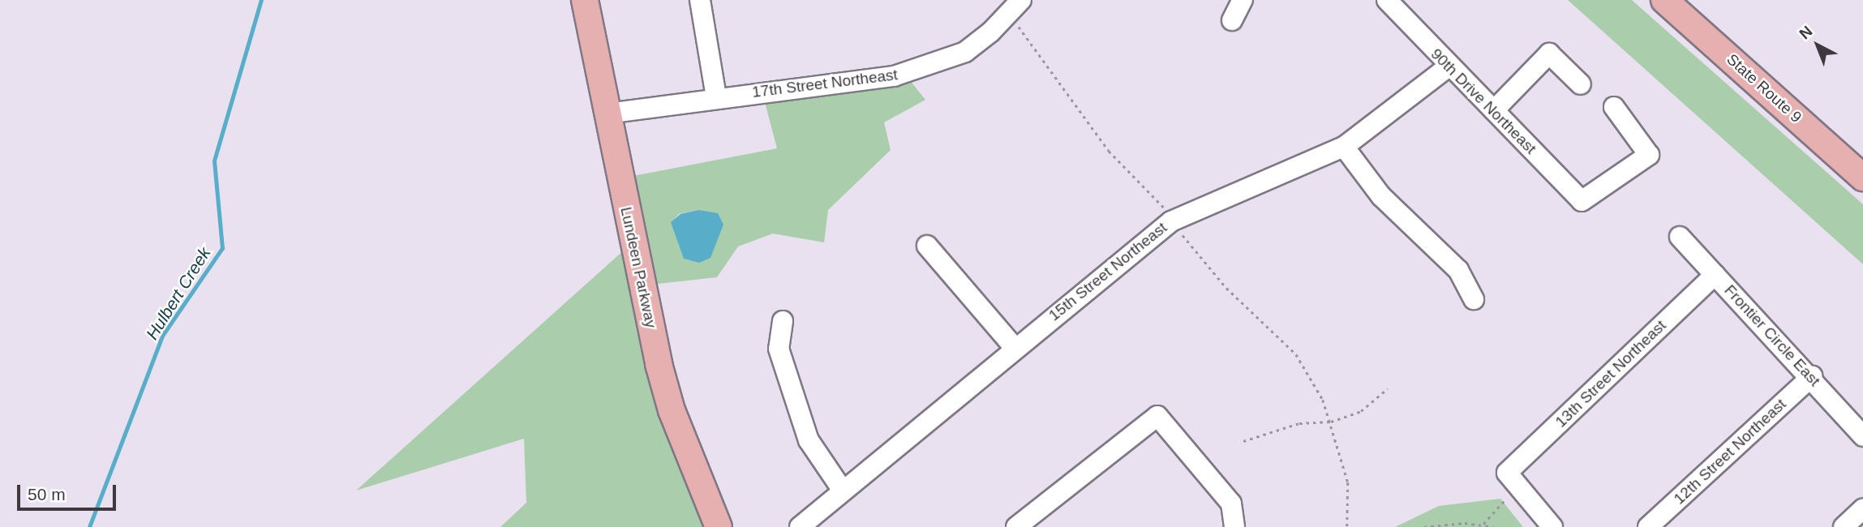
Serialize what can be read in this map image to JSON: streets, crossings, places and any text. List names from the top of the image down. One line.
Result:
{"streets":{"main road":["State Route 9","Lundeen Parkway"],"street":["17th Street Northeast","90th Drive Northeast","15th Street Northeast","Frontier Circle East","13th Street Northeast","12th Street Northeast"]},"crossings":[["17th Street Northeast","Lundeen Parkway"],["90th Drive Northeast","15th Street Northeast"],["Frontier Circle East","13th Street Northeast"],["Frontier Circle East","12th Street Northeast"]],"water":["Hulbert Creek"],"scale_bar":"50 m","north":"top left"}
